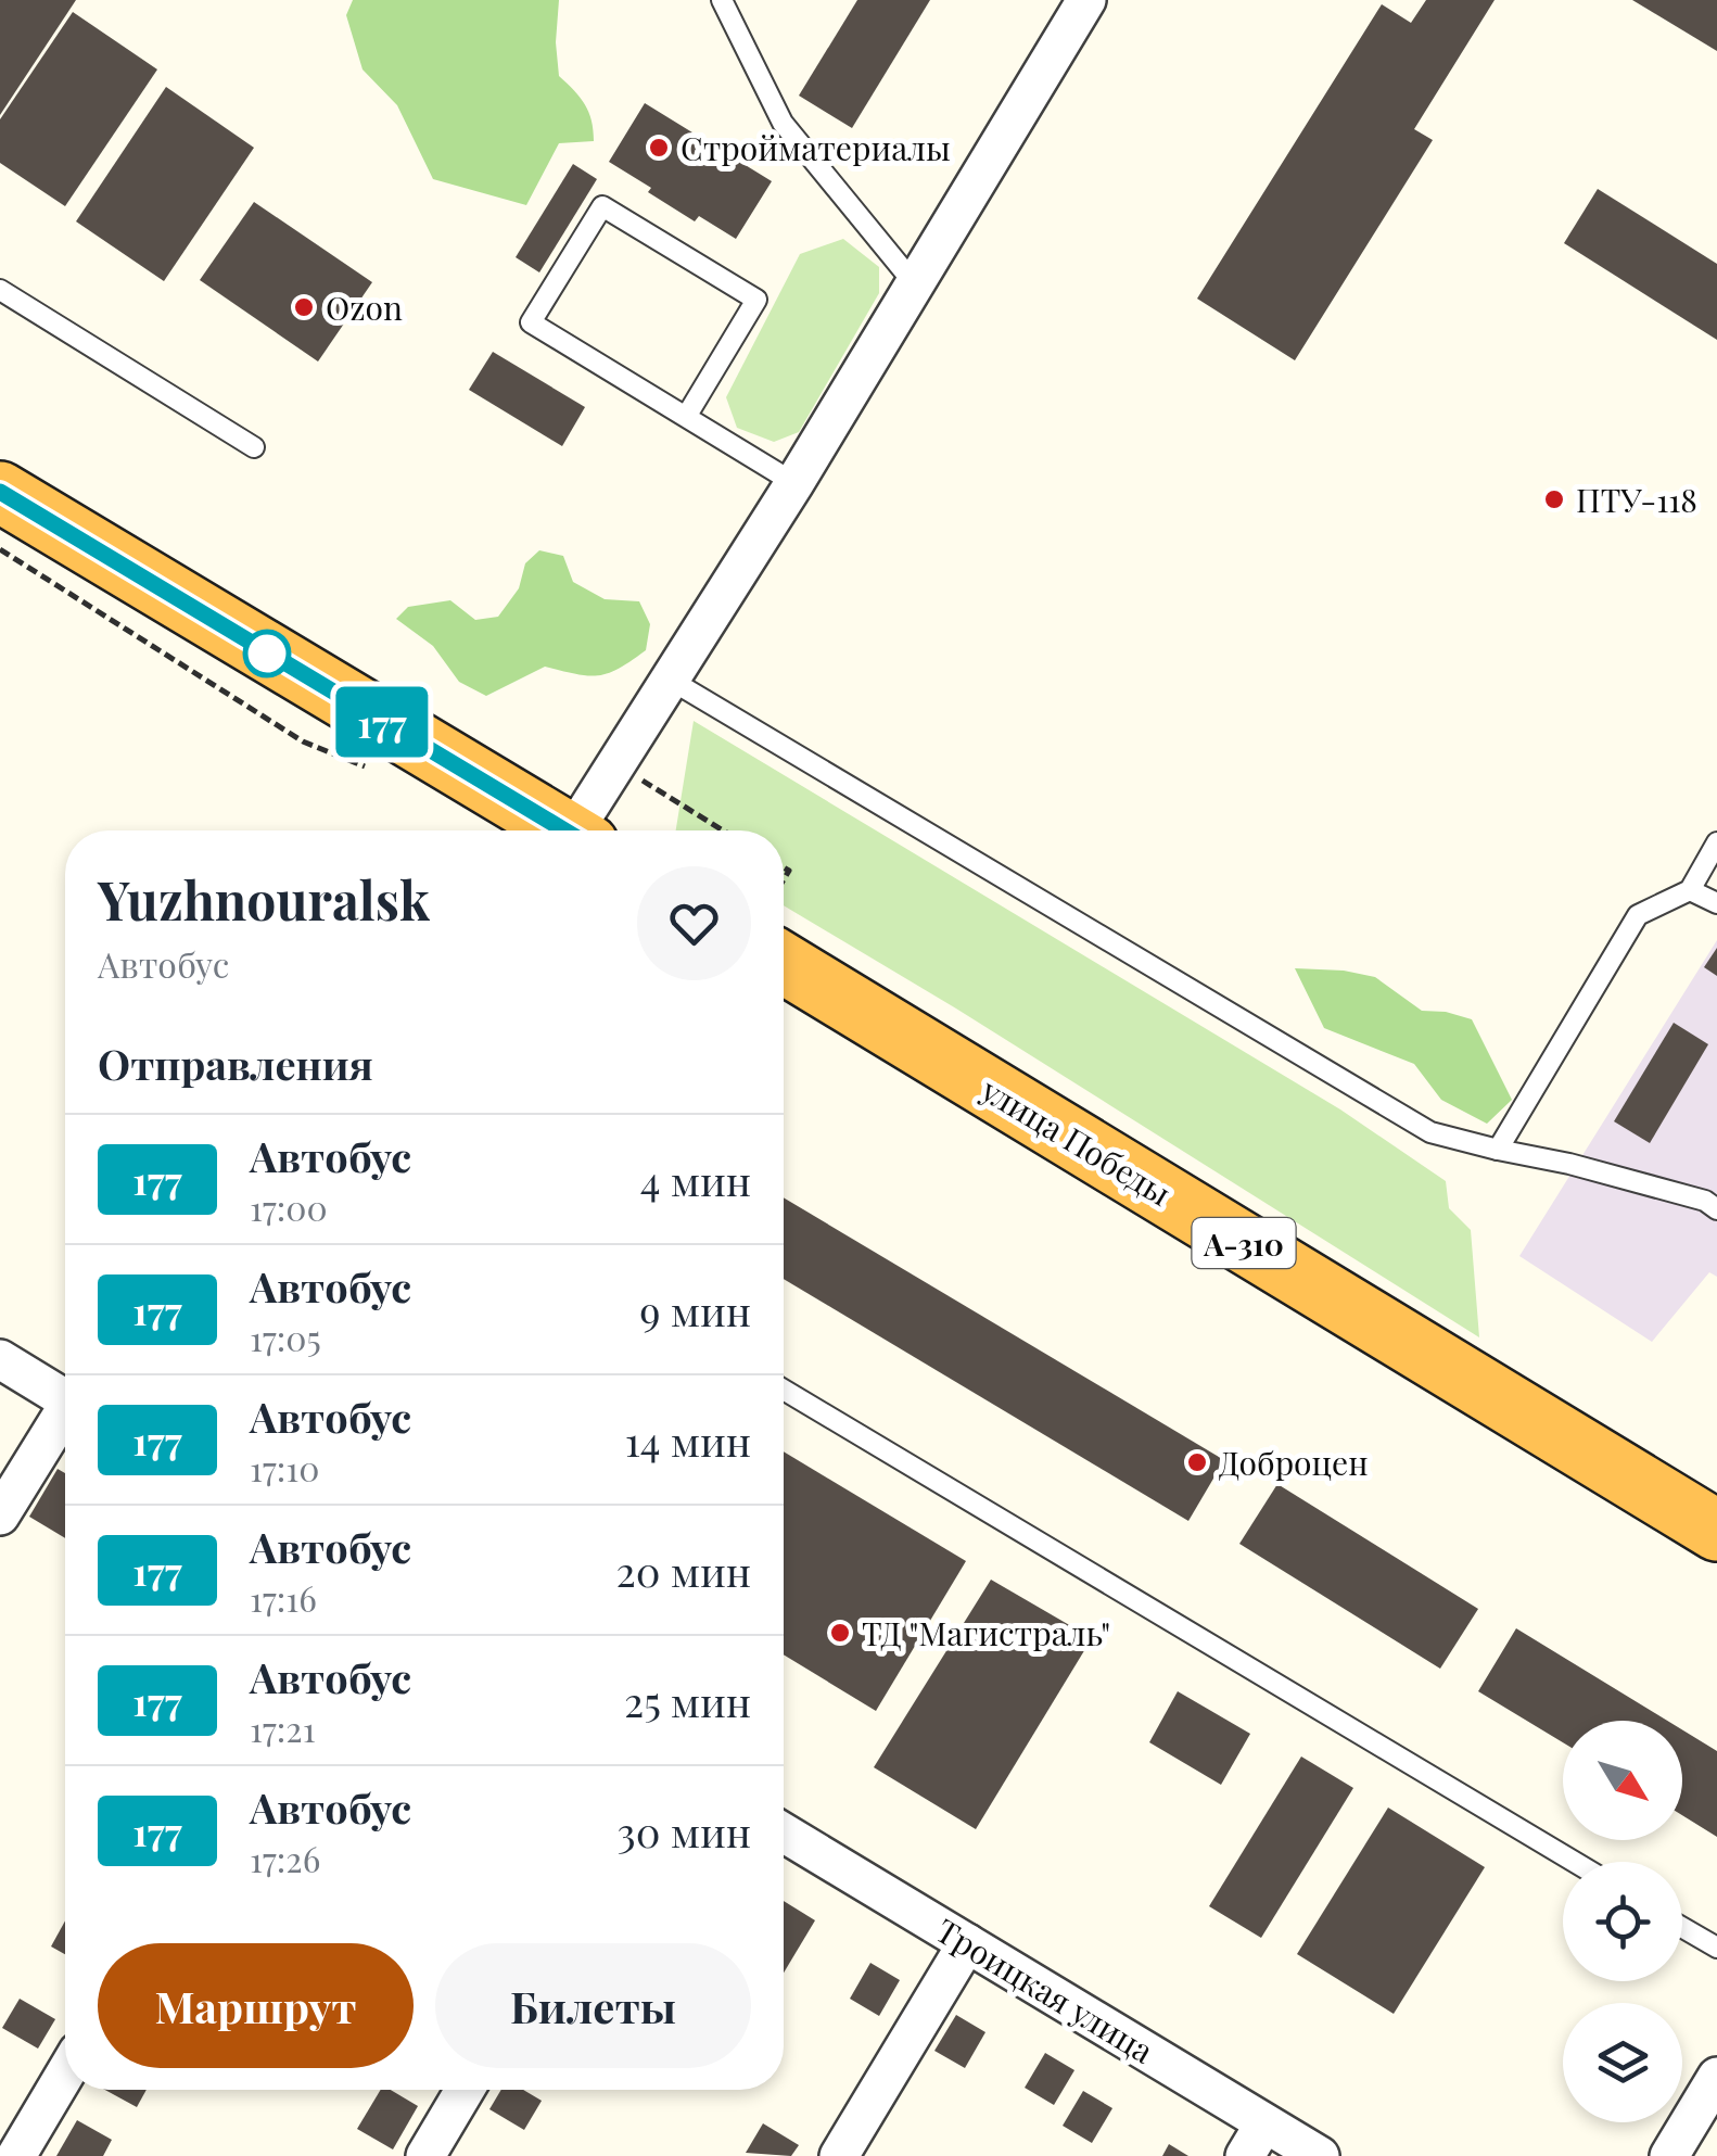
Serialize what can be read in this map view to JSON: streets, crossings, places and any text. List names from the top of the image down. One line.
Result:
{"streets":{"highway":["улица Победы","А-310"],"street":["Троицкая улица"]},"places":["Стройматериалы","Ozon","ПТУ-118","Доброцен","ТД \"Магистраль\""],"lines":["bus line 177"],"north":"bottom right","page":{"on_map":"177","heading":[["Yuzhnouralsk","Автобус"],"Отправления"],"list":[{"mark":"177","name":"Автобус","note":"17:00","value":"4 мин"},{"mark":"177","name":"Автобус","note":"17:05","value":"9 мин"},{"mark":"177","name":"Автобус","note":"17:10","value":"14 мин"},{"mark":"177","name":"Автобус","note":"17:16","value":"20 мин"},{"mark":"177","name":"Автобус","note":"17:21","value":"25 мин"},{"mark":"177","name":"Автобус","note":"17:26","value":"30 мин"}],"buttons":["Маршрут","Билеты"]}}
